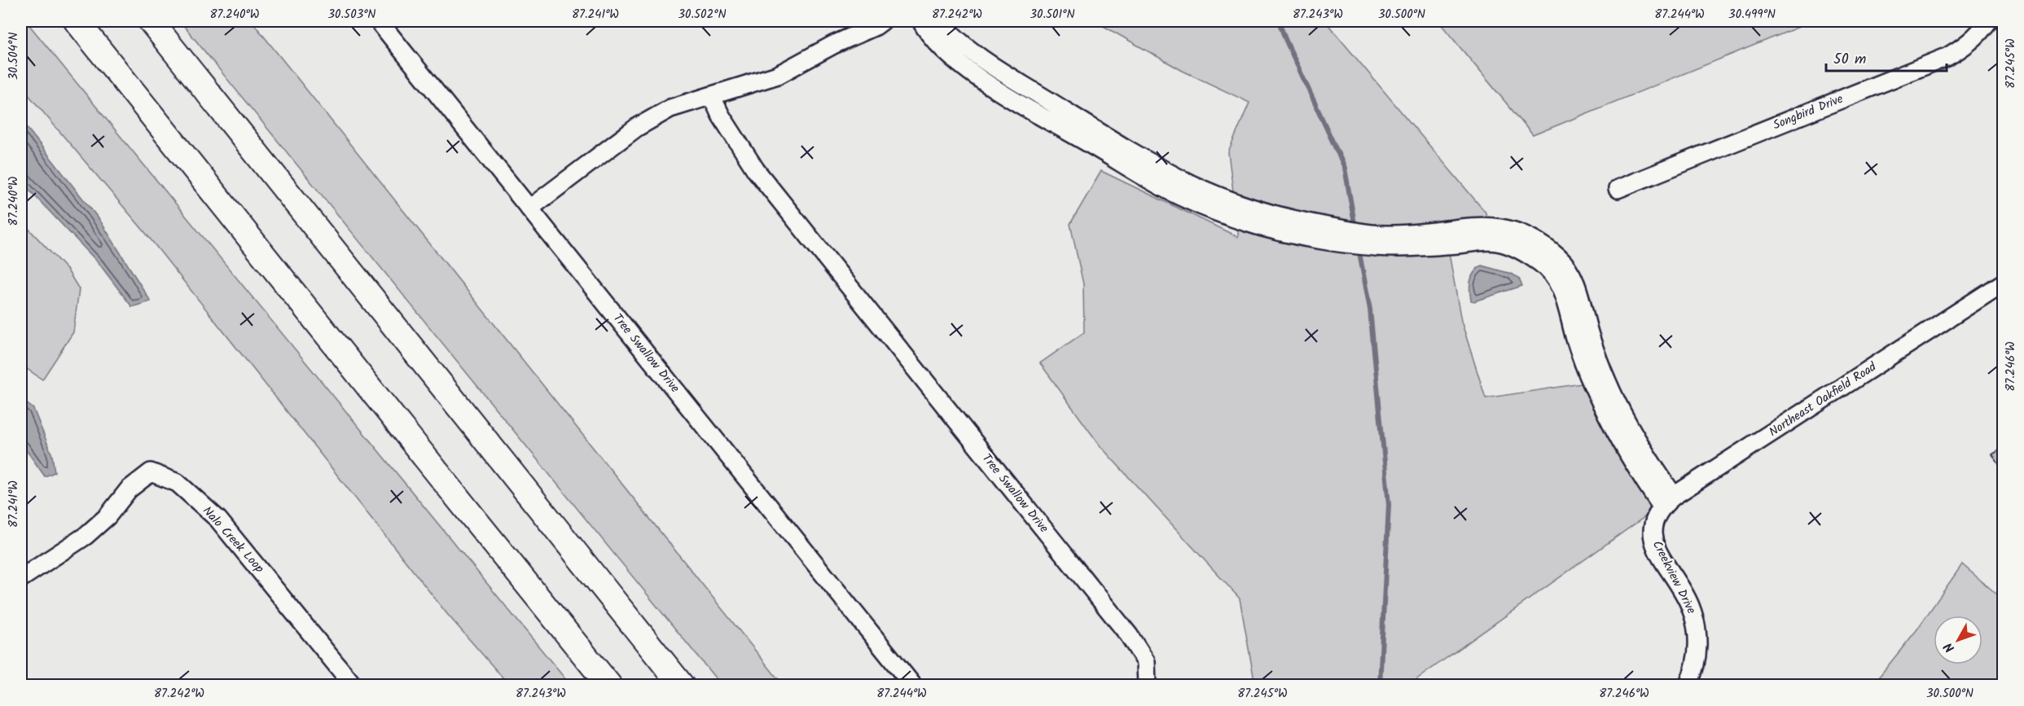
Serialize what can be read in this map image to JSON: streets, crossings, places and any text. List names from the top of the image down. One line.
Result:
{"streets":{"street":["Songbird Drive","Tree Swallow Drive","Northeast Oakfield Road","Nalo Creek Loop","Creekview Drive"]},"crossings":[["Northeast Oakfield Road","Creekview Drive"]],"scale_bar":"50 m","north":"bottom left","coordinates":["87.240°W","30.503°N","87.241°W","30.502°N","87.242°W","30.501°N","87.243°W","30.500°N","87.244°W","30.499°N","30.504°N","87.245°W","87.246°W"]}
